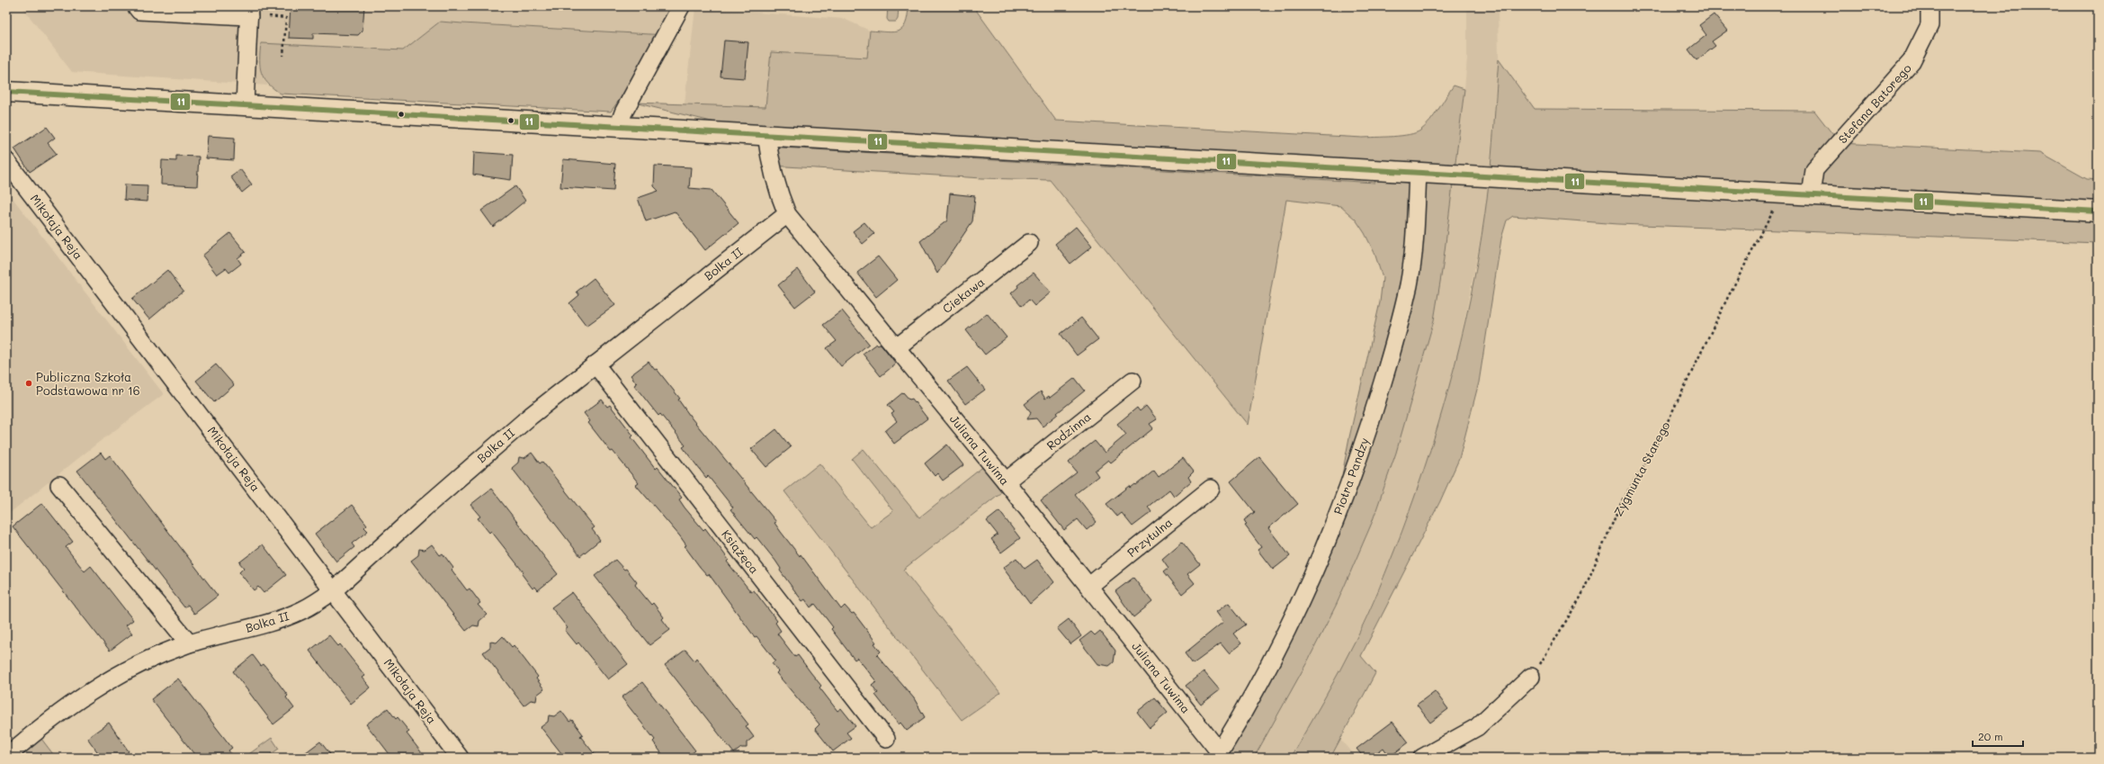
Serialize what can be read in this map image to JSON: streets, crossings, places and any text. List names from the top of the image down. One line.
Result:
{"streets":{"street":["Stefana Batorego","Mikołaja Reja","Bolka II","Ciekawa","Rodzinna","Juliana Tuwima","Piotra Pandzy","Przytulna","Książęca"],"path":["Zygmunta Starego"]},"crossings":[["Mikołaja Reja","Bolka II"],["Bolka II","Juliana Tuwima"],["Bolka II","Książęca"],["Ciekawa","Juliana Tuwima"],["Rodzinna","Juliana Tuwima"],["Juliana Tuwima","Piotra Pandzy"],["Juliana Tuwima","Przytulna"]],"places":["Publiczna Szkoła Podstawowa nr 16"],"lines":["transit line 11"],"scale_bar":"20 m"}
